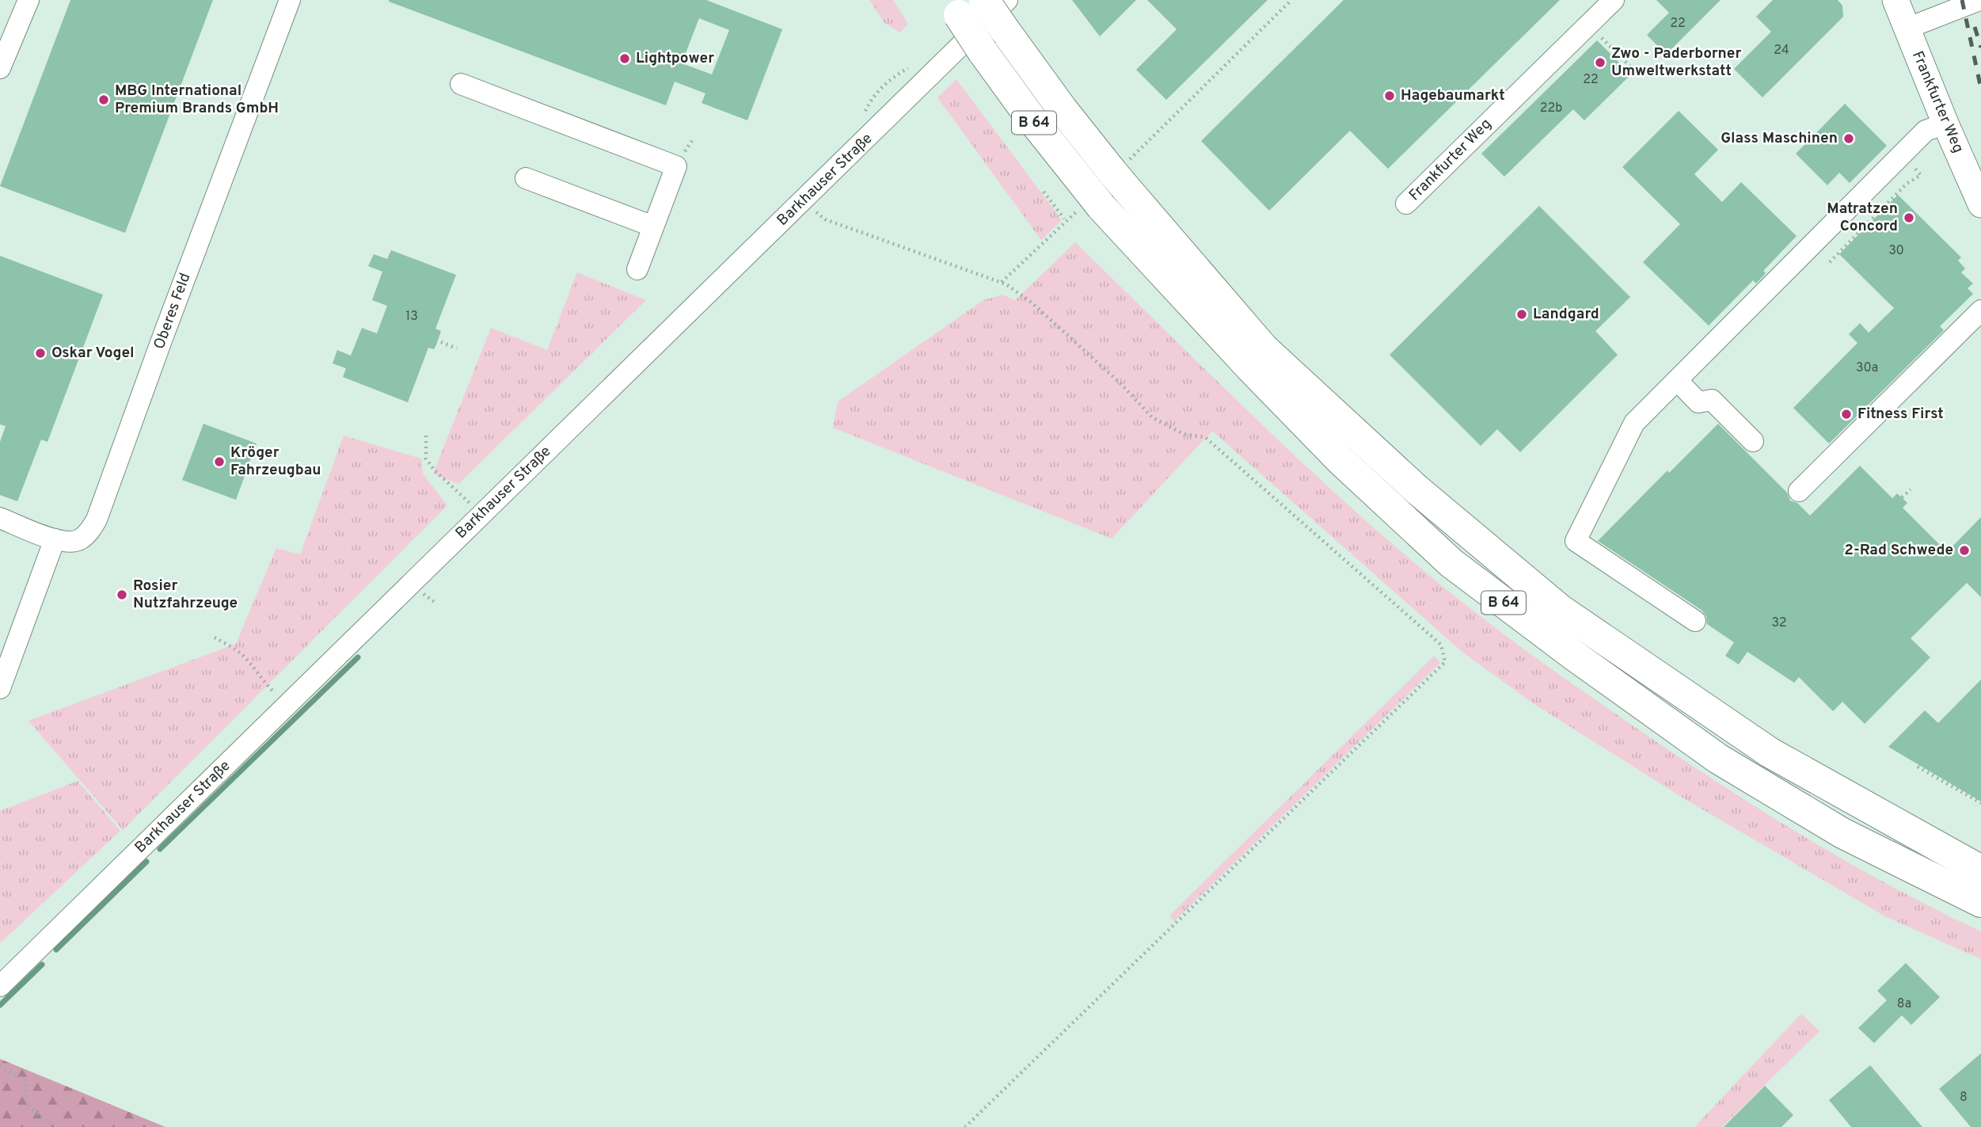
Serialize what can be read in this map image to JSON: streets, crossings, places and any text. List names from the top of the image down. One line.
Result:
{"streets":{"highway":["B 64"],"main road":["Frankfurter Weg"],"street":["Barkhauser Straße","Oberes Feld"]},"places":["Lightpower","Zwo - Paderborner Umweltwerkstatt","Hagebaumarkt","MBG International Premium Brands GmbH","Glass Maschinen","Matratzen Concord","Landgard","Oskar Vogel","Fitness First","Kröger Fahrzeugbau","2-Rad Schwede","Rosier Nutzfahrzeuge"],"house_numbers":["22","24","22","22b","30","13","30a","32","8a","8"]}
